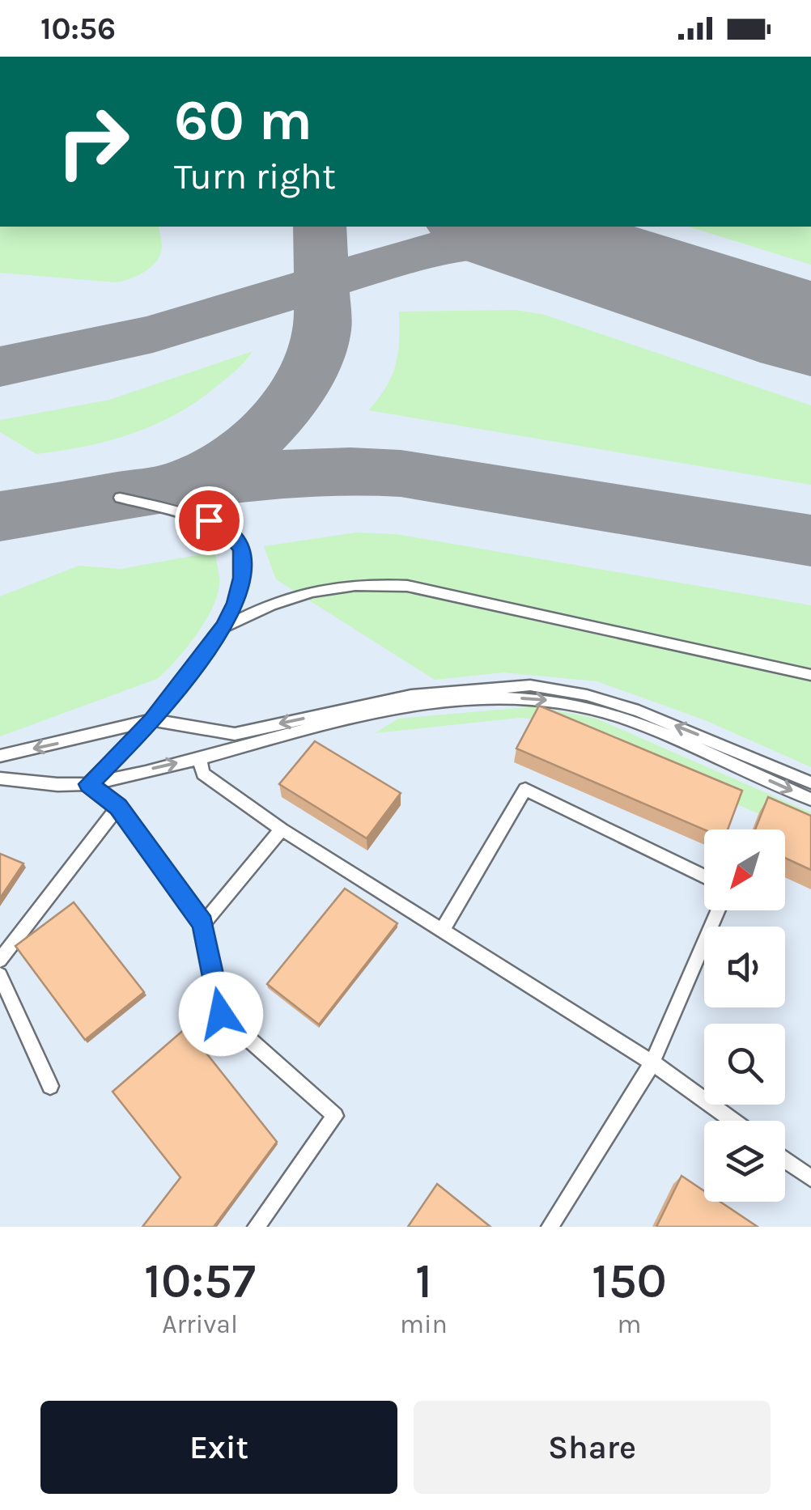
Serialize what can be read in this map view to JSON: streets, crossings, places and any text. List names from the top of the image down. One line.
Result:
{"north":"bottom left","page":{"status":"10:56","turn":["60 m","Turn right"],"eta":["10:57","Arrival","1","min","150","m"],"buttons":["Exit","Share"]}}
